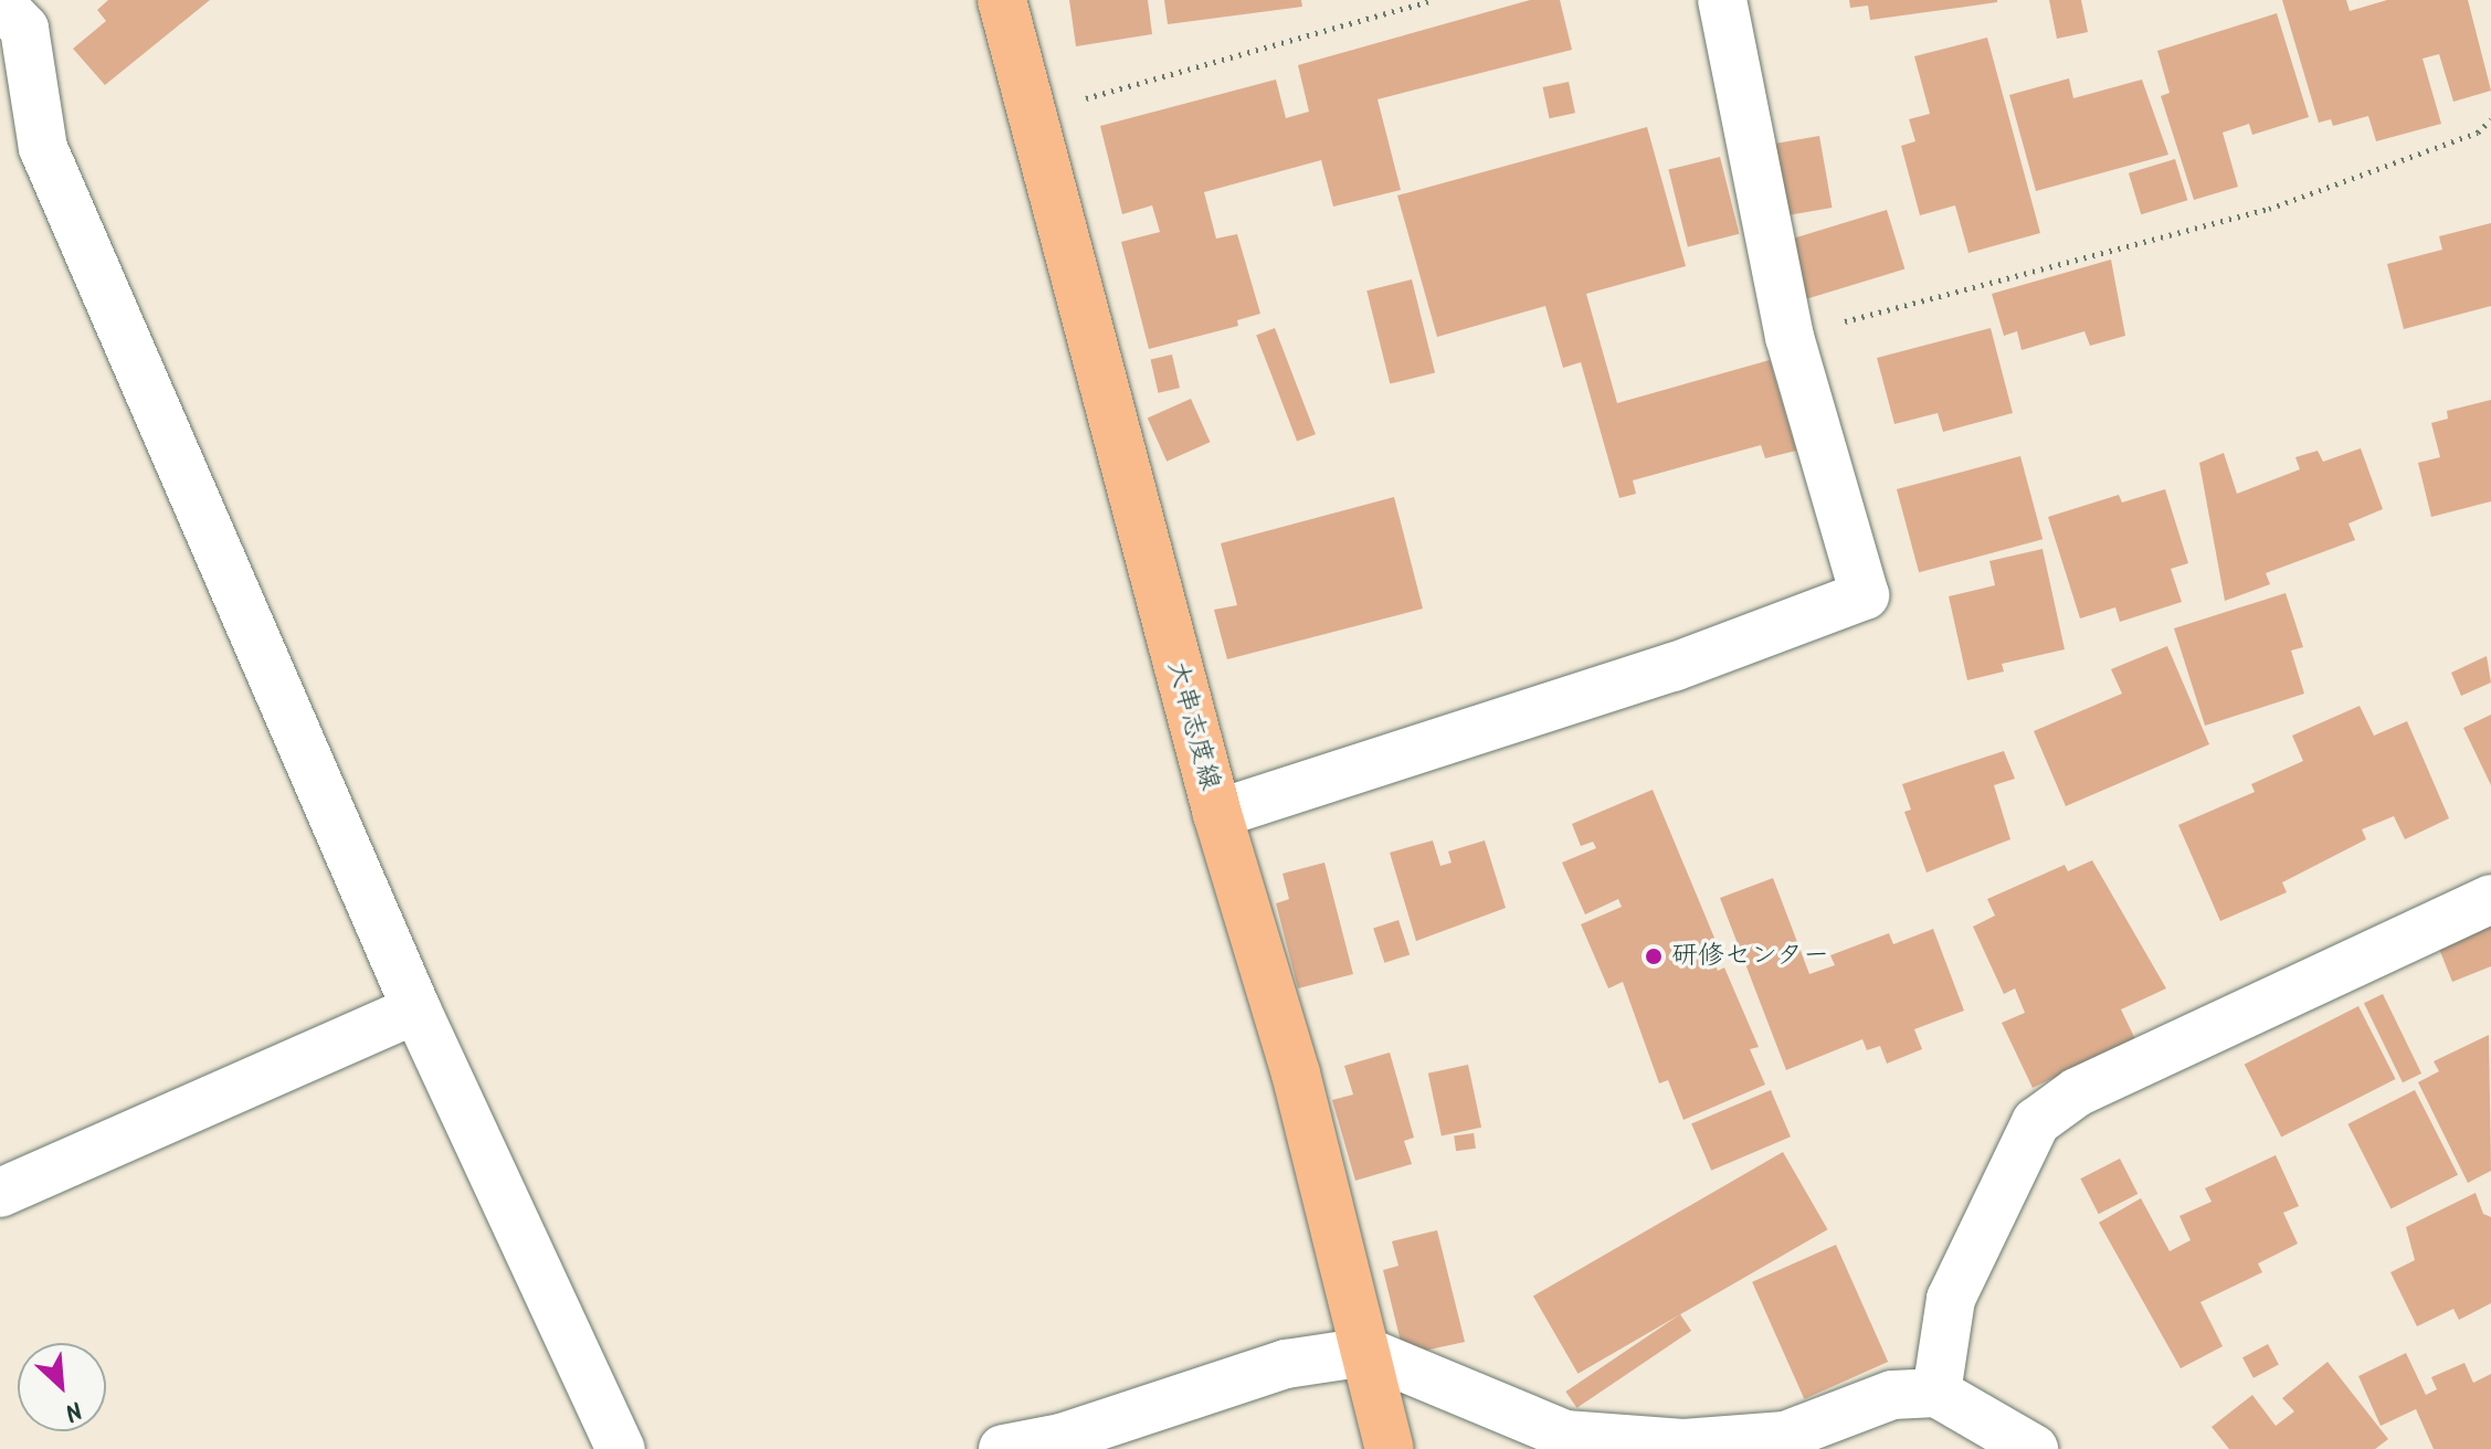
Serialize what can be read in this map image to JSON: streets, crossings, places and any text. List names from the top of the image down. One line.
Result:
{"streets":{"main road":["大串志度線"]},"places":["研修センター"],"north":"bottom right"}
